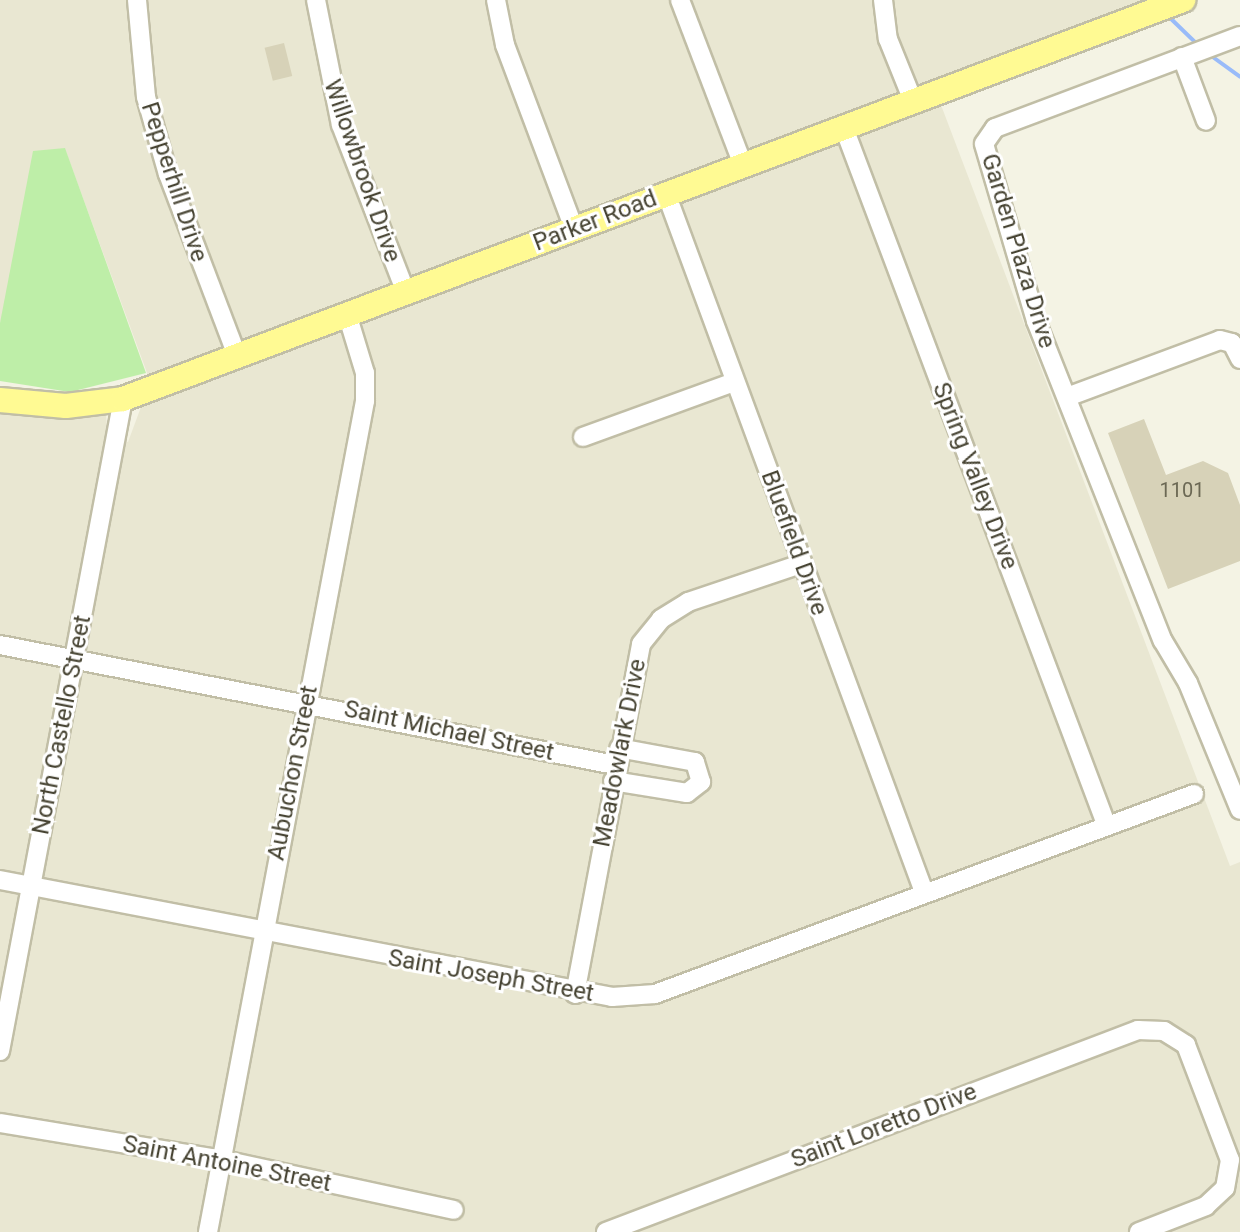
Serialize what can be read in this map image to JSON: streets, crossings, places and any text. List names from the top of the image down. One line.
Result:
{"streets":{"main road":["Parker Road"],"street":["Willowbrook Drive","Pepperhill Drive","Garden Plaza Drive","Spring Valley Drive","Bluefield Drive","North Castello Street","Saint Michael Street","Meadowlark Drive","Aubuchon Street","Saint Joseph Street","Saint Loretto Drive","Saint Antoine Street"]},"crossings":[["Willowbrook Drive","Parker Road"],["Pepperhill Drive","Parker Road"],["Parker Road","Spring Valley Drive"],["Parker Road","Bluefield Drive"],["Parker Road","North Castello Street"],["Parker Road","Aubuchon Street"],["Spring Valley Drive","Saint Joseph Street"],["Bluefield Drive","Meadowlark Drive"],["Bluefield Drive","Saint Joseph Street"],["North Castello Street","Saint Michael Street"],["North Castello Street","Saint Joseph Street"],["Saint Michael Street","Meadowlark Drive"],["Saint Michael Street","Aubuchon Street"],["Meadowlark Drive","Saint Joseph Street"],["Aubuchon Street","Saint Joseph Street"],["Aubuchon Street","Saint Antoine Street"]],"house_numbers":["1101"]}
